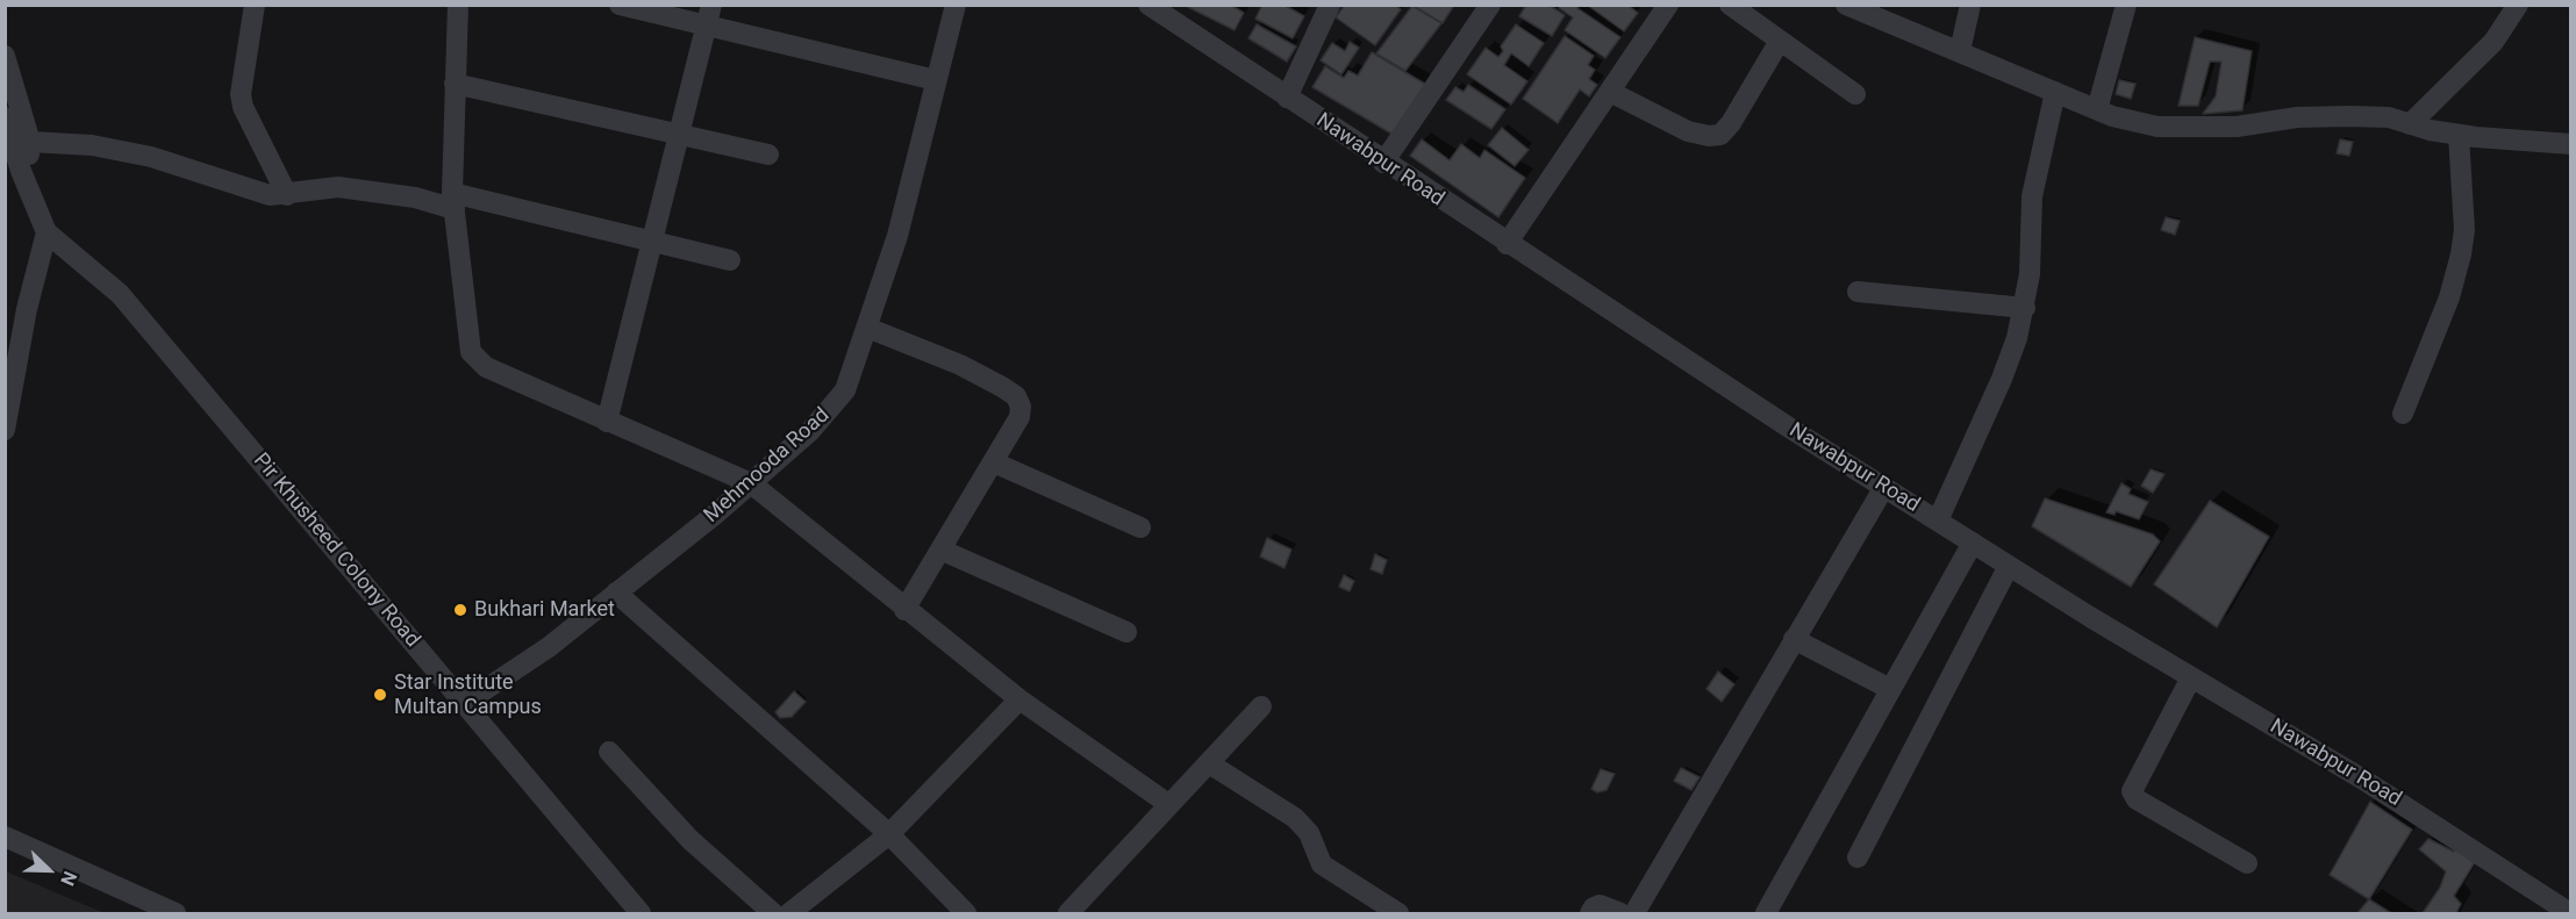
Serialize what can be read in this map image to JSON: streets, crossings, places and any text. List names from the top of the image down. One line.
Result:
{"streets":{"street":["Nawabpur Road","Mehmooda Road","Pir Khusheed Colony Road"]},"crossings":[["Mehmooda Road","Pir Khusheed Colony Road"]],"places":["Bukhari Market","Star Institute Multan Campus"],"north":"bottom right"}
